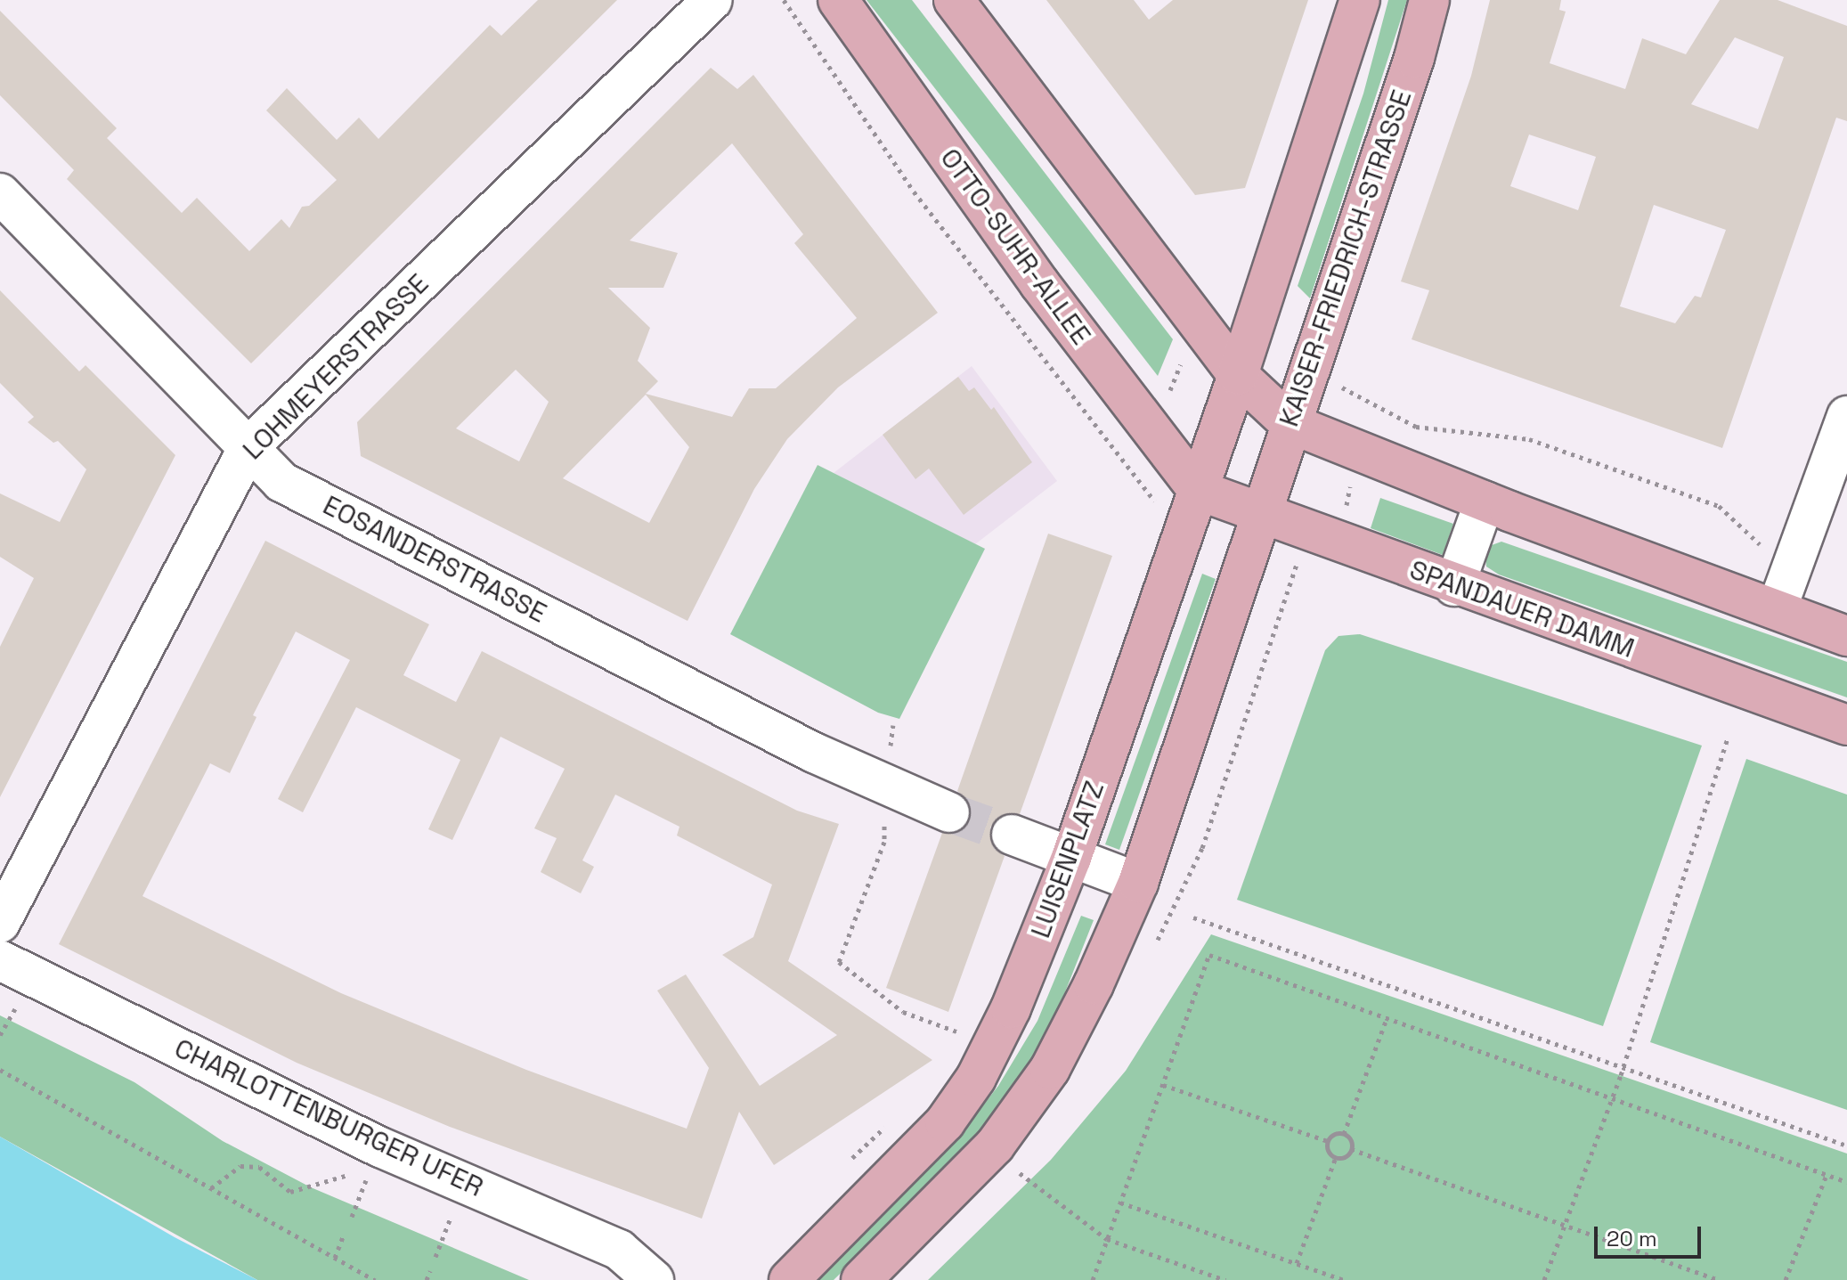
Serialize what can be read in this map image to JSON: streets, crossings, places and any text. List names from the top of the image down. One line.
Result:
{"streets":{"main road":["OTTO-SUHR-ALLEE","KAISER-FRIEDRICH-STRASSE","SPANDAUER DAMM","LUISENPLATZ"],"street":["LOHMEYERSTRASSE","EOSANDERSTRASSE","CHARLOTTENBURGER UFER"]},"crossings":[["OTTO-SUHR-ALLEE","SPANDAUER DAMM"],["OTTO-SUHR-ALLEE","LUISENPLATZ"],["KAISER-FRIEDRICH-STRASSE","SPANDAUER DAMM"],["LOHMEYERSTRASSE","EOSANDERSTRASSE"],["SPANDAUER DAMM","LUISENPLATZ"]],"scale_bar":"20 m"}
